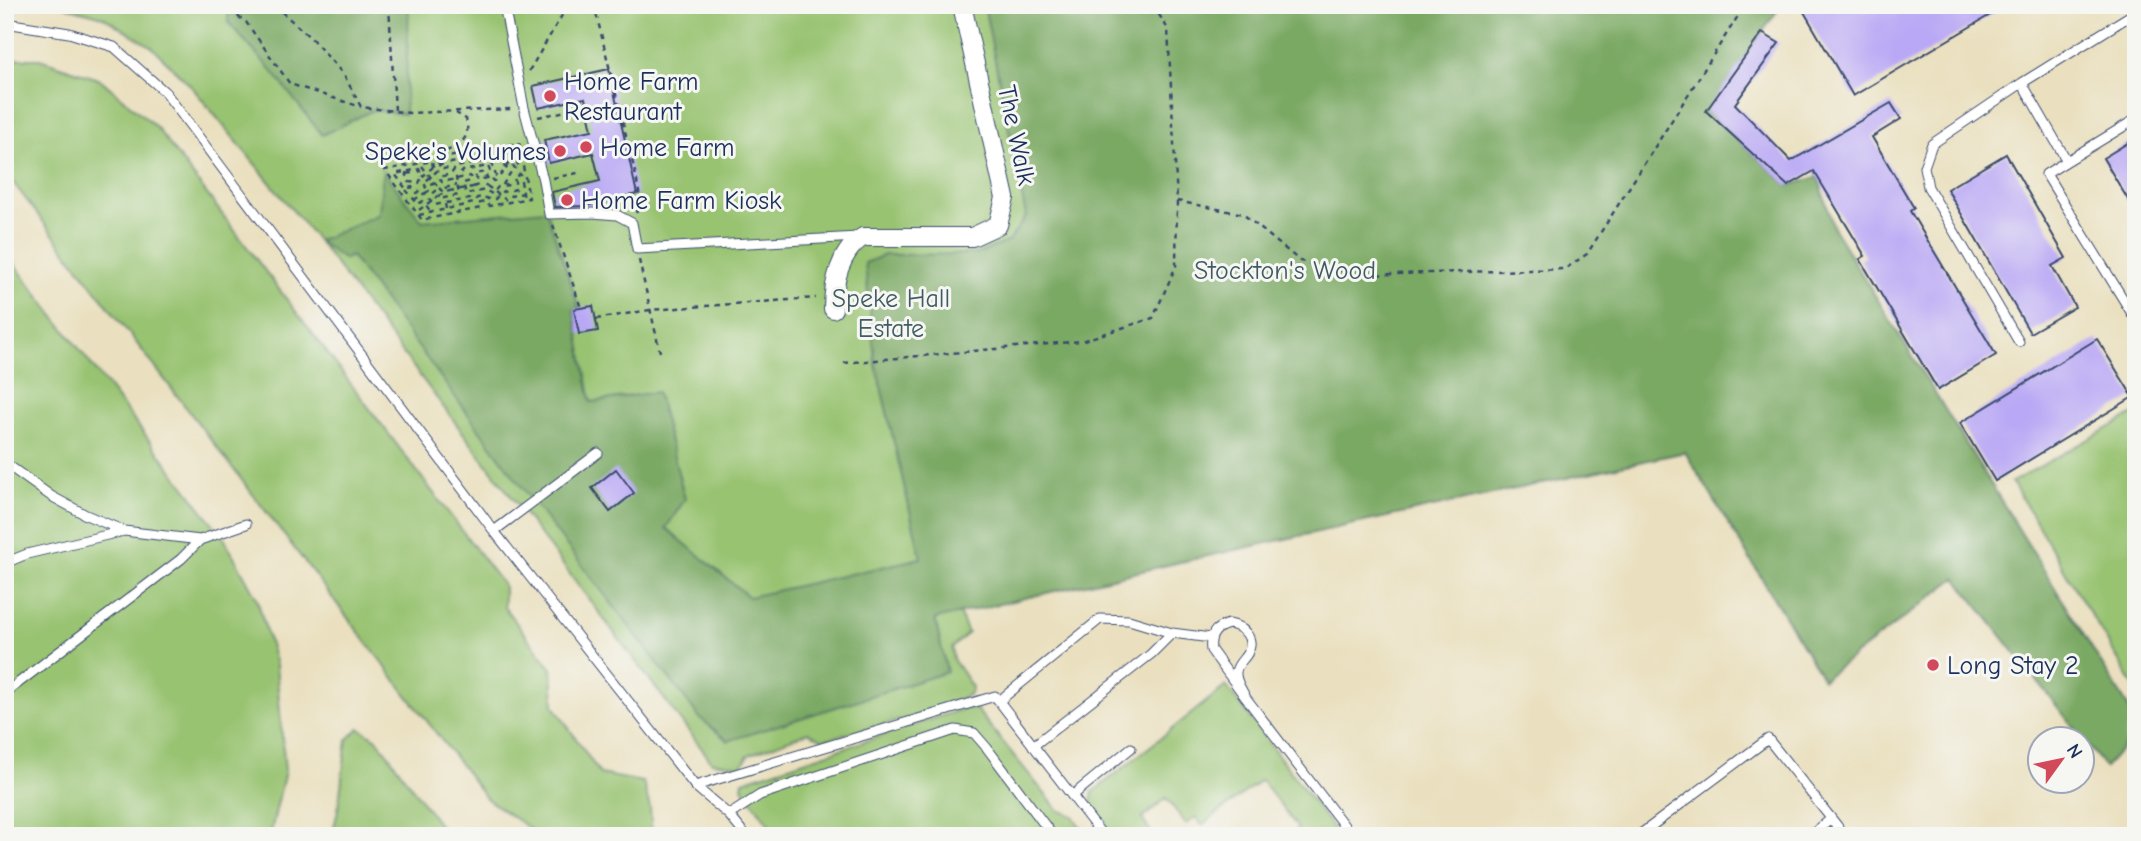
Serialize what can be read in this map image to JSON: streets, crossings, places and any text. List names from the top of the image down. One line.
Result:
{"streets":{"street":["The Walk"]},"parks":["Stockton's Wood","Speke Hall Estate"],"places":["Home Farm Restaurant","Home Farm","Speke's Volumes","Home Farm Kiosk","Long Stay 2"],"north":"top right"}
